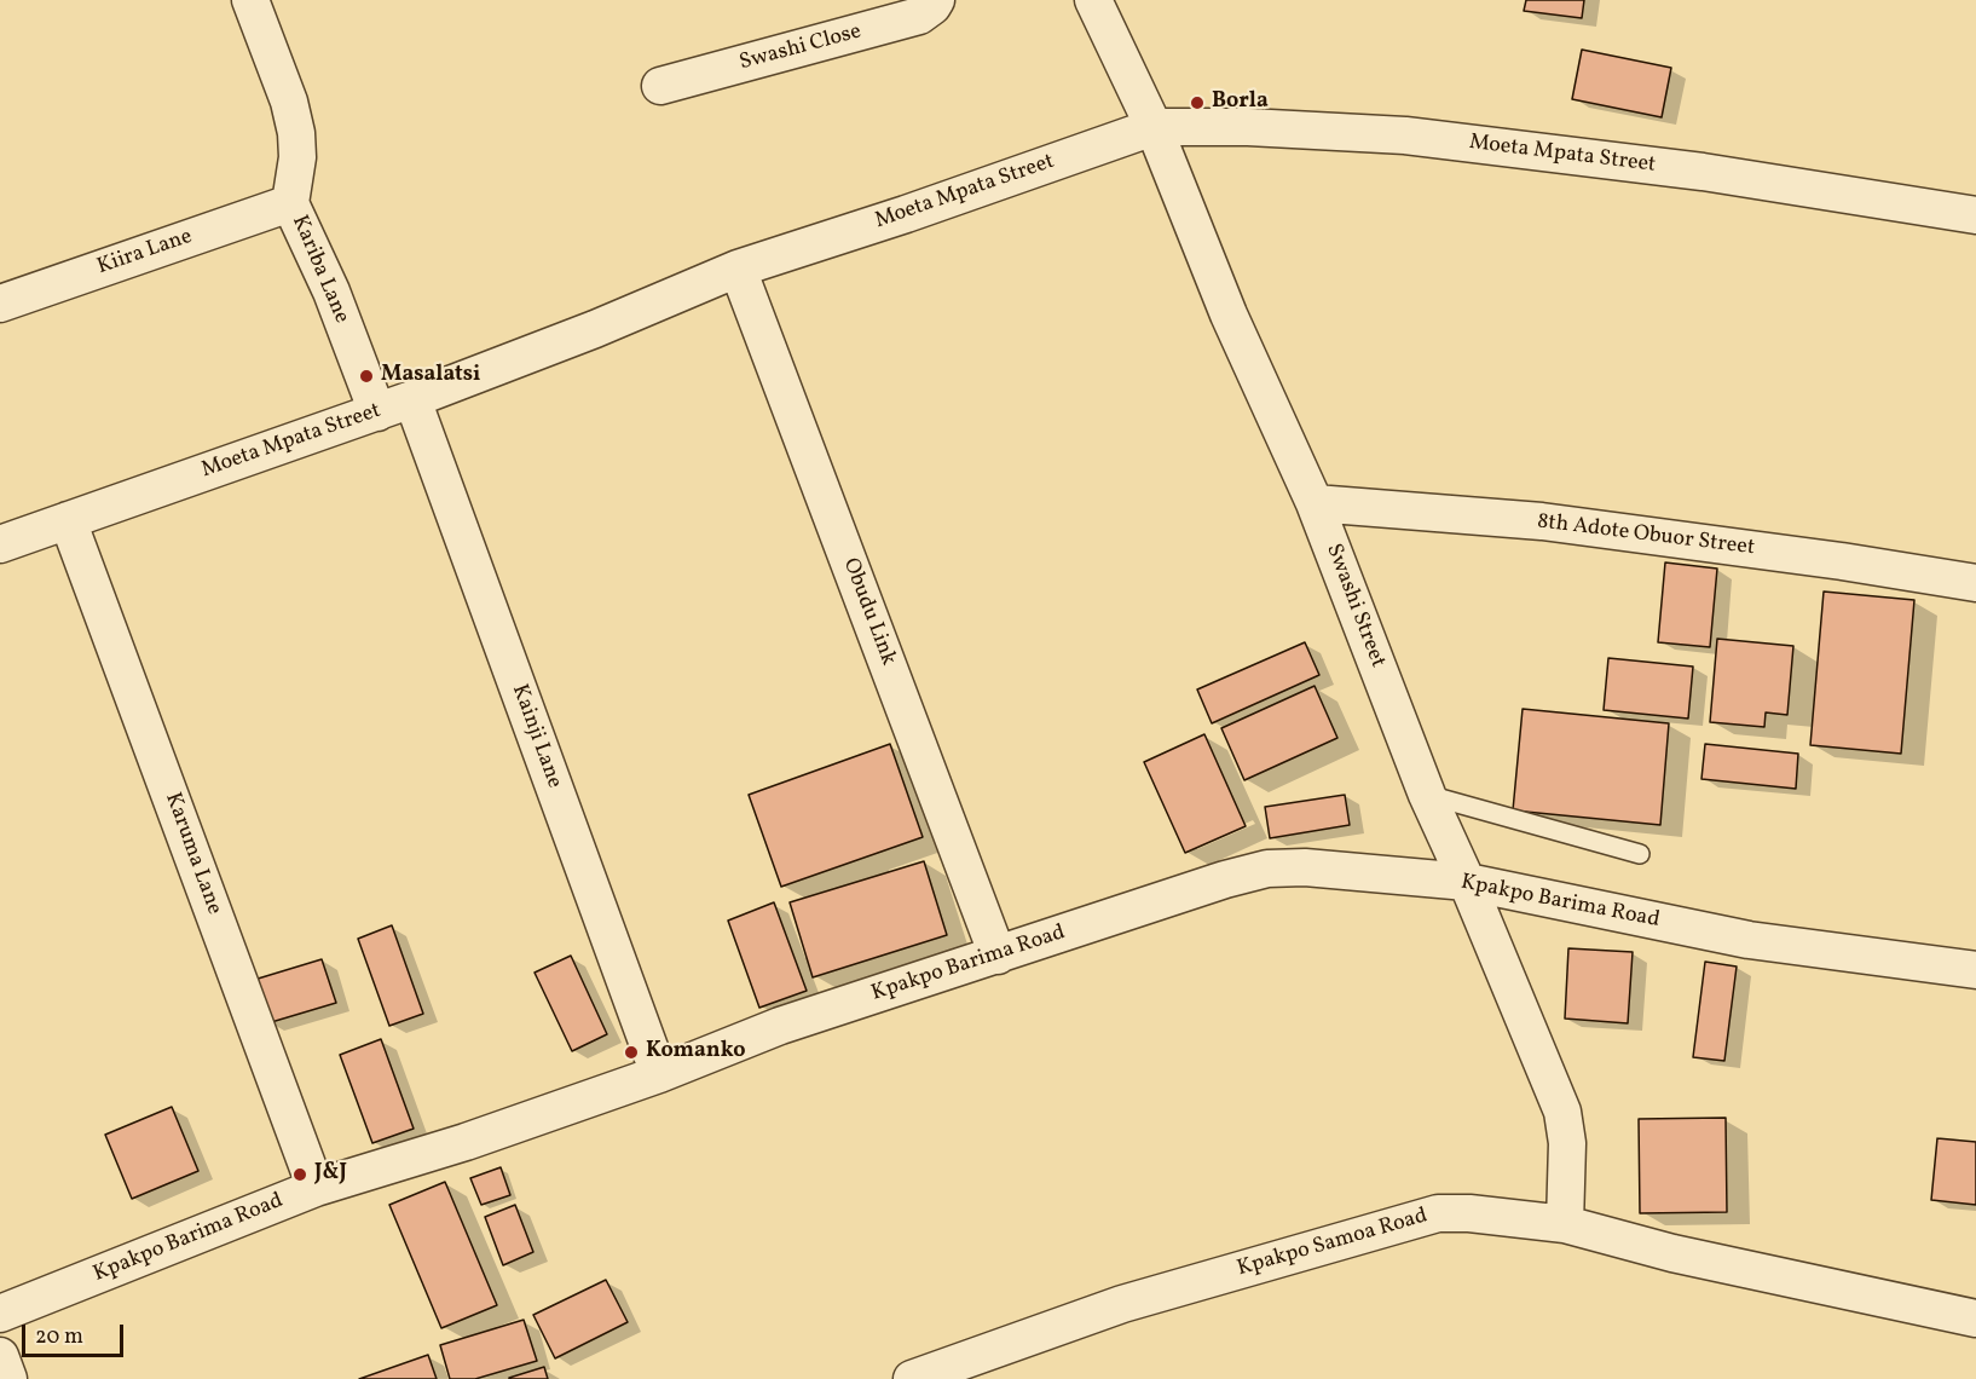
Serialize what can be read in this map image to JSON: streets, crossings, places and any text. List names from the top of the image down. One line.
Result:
{"streets":{"street":["Swashi Close","Moeta Mpata Street","Kiira Lane","Kariba Lane","8th Adote Obuor Street","Swashi Street","Obudu Link","Kainji Lane","Karuma Lane","Kpakpo Barima Road","Kpakpo Samoa Road"]},"crossings":[["Moeta Mpata Street","Kariba Lane"],["Moeta Mpata Street","Swashi Street"],["Moeta Mpata Street","Obudu Link"],["Moeta Mpata Street","Kainji Lane"],["Moeta Mpata Street","Karuma Lane"],["Kiira Lane","Kariba Lane"],["8th Adote Obuor Street","Swashi Street"],["Swashi Street","Kpakpo Barima Road"],["Swashi Street","Kpakpo Samoa Road"],["Obudu Link","Kpakpo Barima Road"],["Kainji Lane","Kpakpo Barima Road"],["Karuma Lane","Kpakpo Barima Road"]],"places":["Borla","Masalatsi","Komanko","J&J"],"scale_bar":"20 m"}
